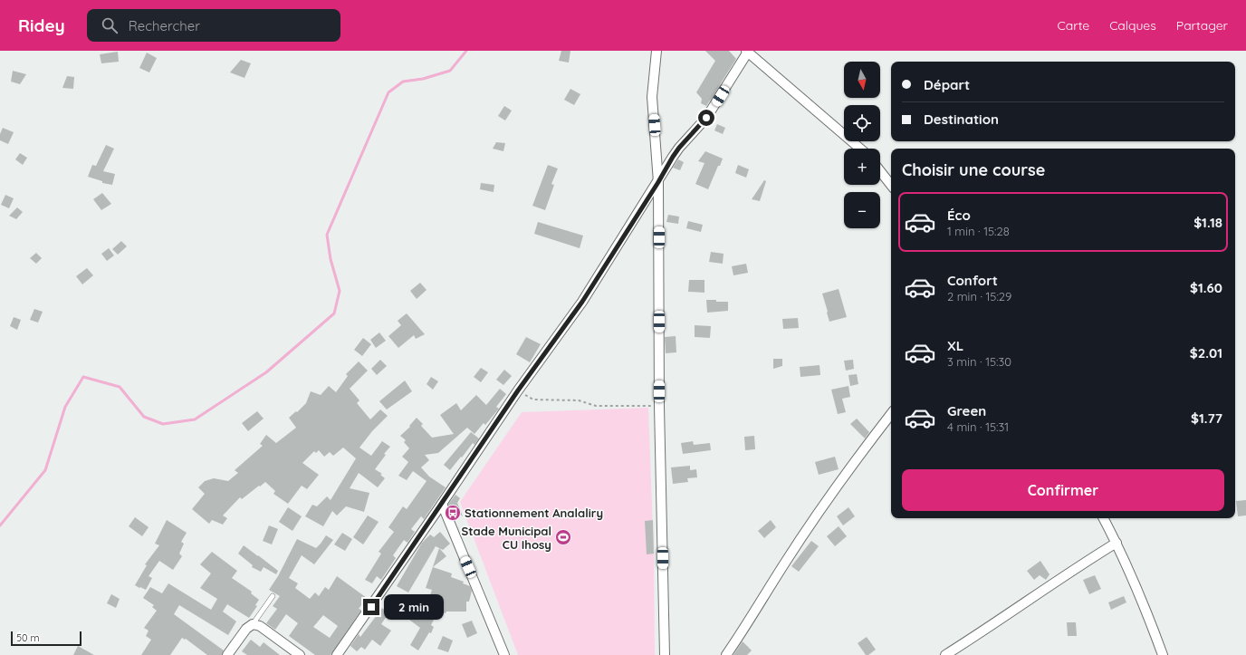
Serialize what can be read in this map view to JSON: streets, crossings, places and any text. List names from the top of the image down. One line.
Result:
{"places":{"bus stop":["Stationnement Analaliry"],"sports":["Stade Municipal CU Ihosy"]},"scale_bar":"50 m","north":"bottom","page":{"header":"Ridey","search":"Rechercher","nav":["Carte","Calques","Partager"],"map_buttons":["+","−"],"banner":["Départ","Destination"],"heading":"Choisir une course","list":[{"name":"Éco","note":"1 min · 15:28","value":"$1.18"},{"name":"Confort","note":"2 min · 15:29","value":"$1.60"},{"name":"XL","note":"3 min · 15:30","value":"$2.01"},{"name":"Green","note":"4 min · 15:31","value":"$1.77"}],"buttons":"Confirmer","bubble":"2 min","scale":"50 m"}}
